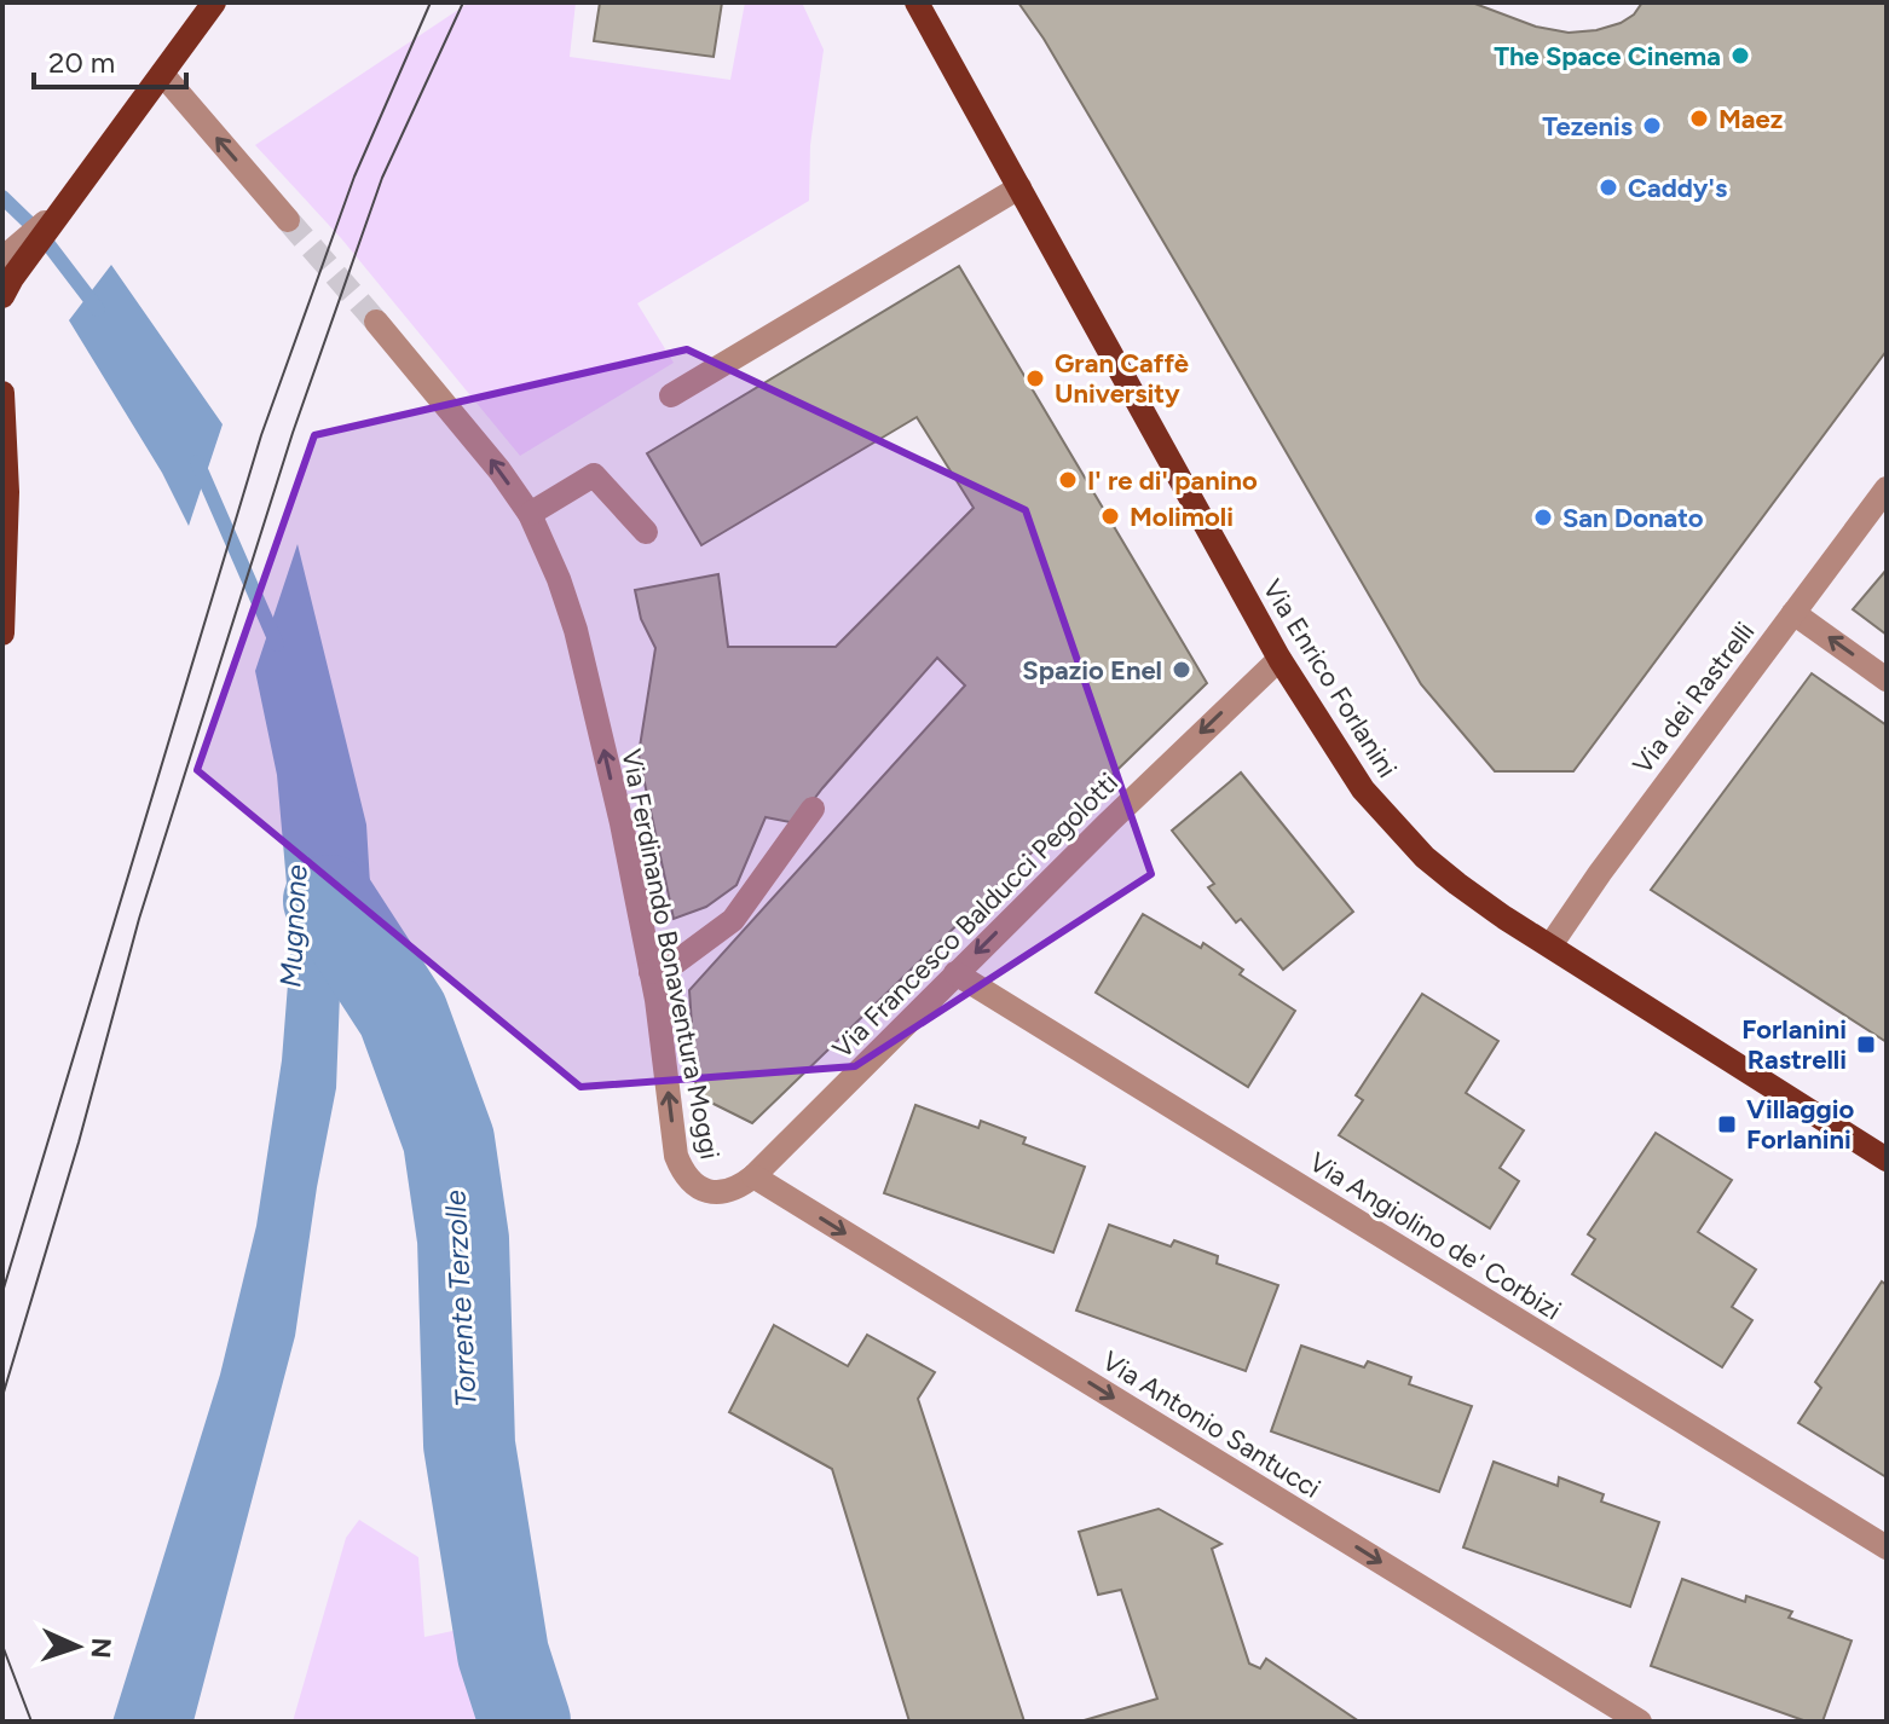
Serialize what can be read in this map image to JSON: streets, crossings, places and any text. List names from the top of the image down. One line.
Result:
{"streets":{"main road":["Via Enrico Forlanini"],"street":["Via dei Rastrelli","Via Francesco Balducci Pegolotti","Via Ferdinando Bonaventura Moggi","Via Angiolino de' Corbizi","Via Antonio Santucci"]},"crossings":[["Via Enrico Forlanini","Via dei Rastrelli"],["Via Enrico Forlanini","Via Francesco Balducci Pegolotti"],["Via Francesco Balducci Pegolotti","Via Ferdinando Bonaventura Moggi"],["Via Francesco Balducci Pegolotti","Via Angiolino de' Corbizi"],["Via Francesco Balducci Pegolotti","Via Antonio Santucci"]],"one_way":["Via Francesco Balducci Pegolotti","Via Ferdinando Bonaventura Moggi","Via Antonio Santucci"],"water":["Mugnone","Torrente Terzolle"],"places":{"other":["The Space Cinema","Maez","Tezenis","Caddy's","Gran Caffè University","I' re di' panino","Molimoli","San Donato","Spazio Enel"],"transit":["Forlanini Rastrelli","Villaggio Forlanini"]},"scale_bar":"20 m","north":"right"}
